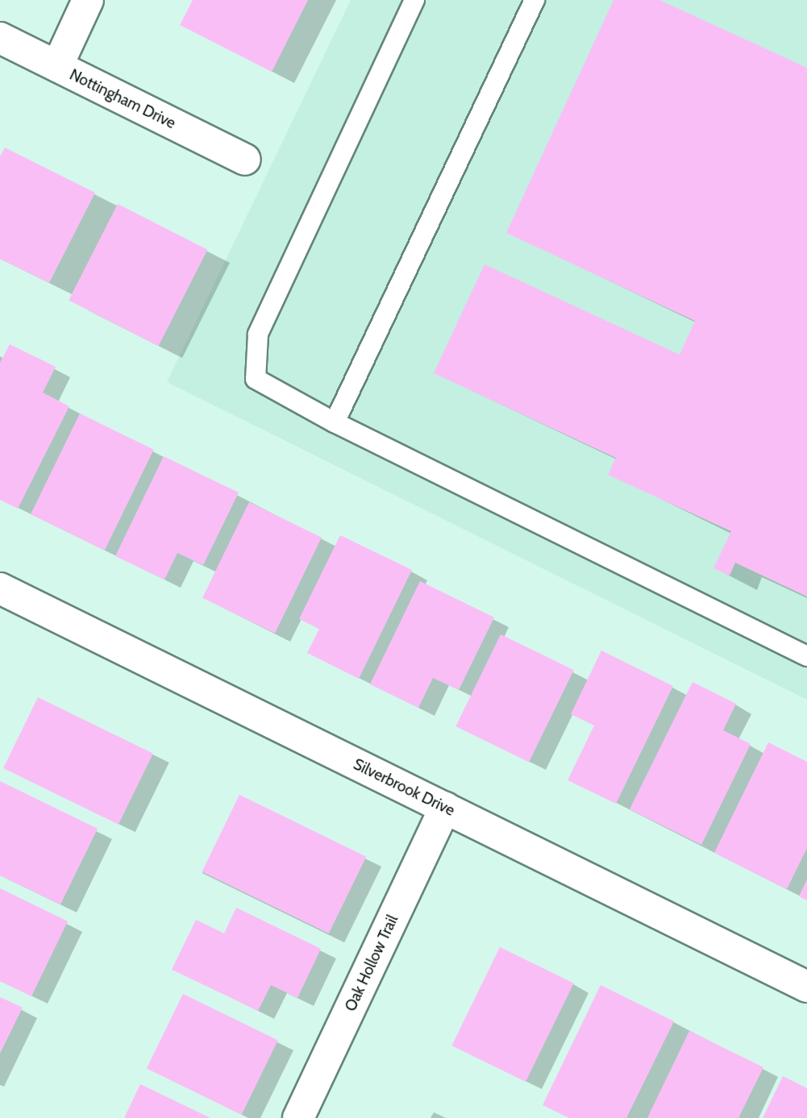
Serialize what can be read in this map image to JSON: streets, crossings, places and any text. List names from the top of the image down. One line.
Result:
{"streets":{"street":["Nottingham Drive","Silverbrook Drive","Oak Hollow Trail"]},"crossings":[["Silverbrook Drive","Oak Hollow Trail"]]}
